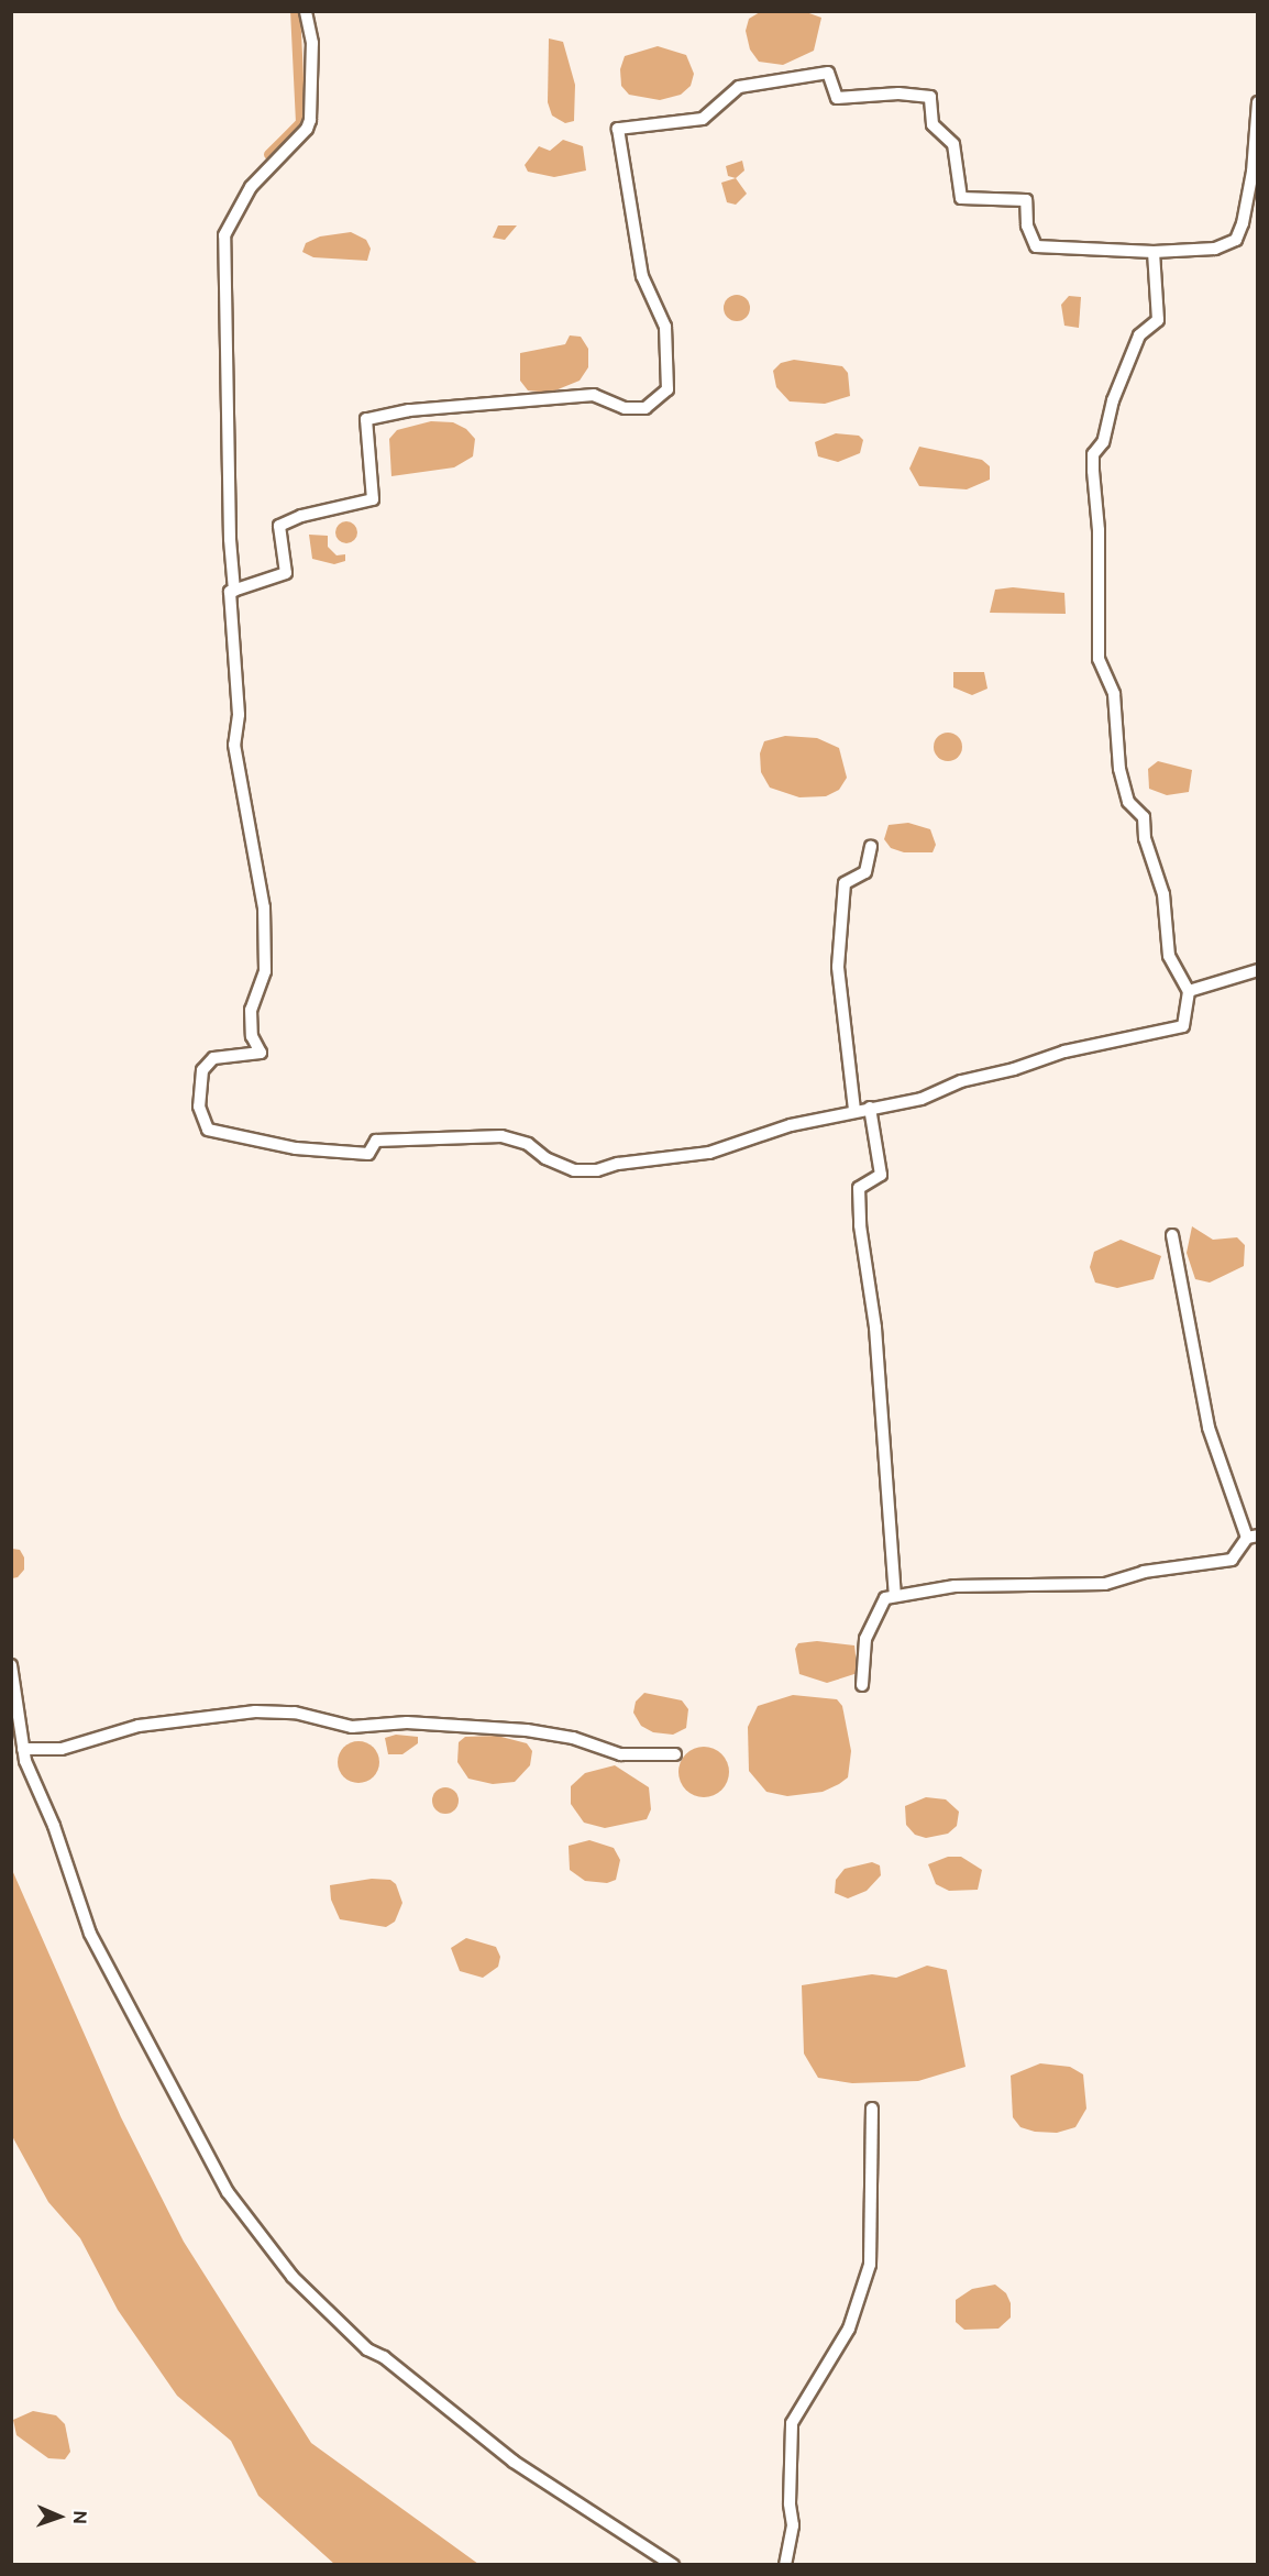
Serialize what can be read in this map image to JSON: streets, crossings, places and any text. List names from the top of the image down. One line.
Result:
{"north":"right"}
